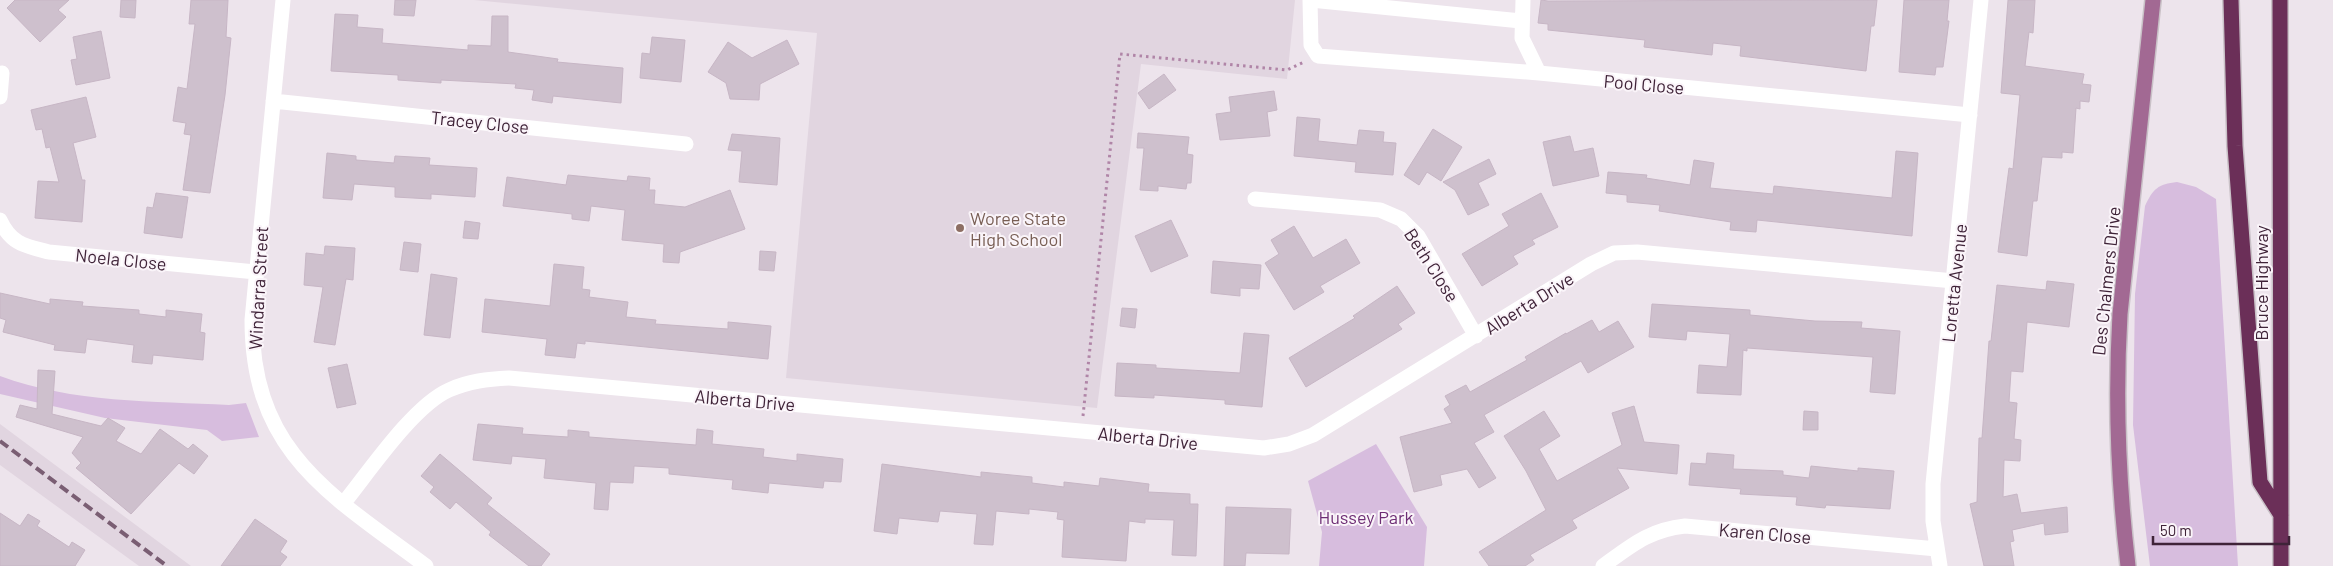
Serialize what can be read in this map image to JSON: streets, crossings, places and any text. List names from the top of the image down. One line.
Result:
{"streets":{"highway":["Bruce Highway"],"main road":["Des Chalmers Drive"],"street":["Pool Close","Tracey Close","Noela Close","Beth Close","Loretta Avenue","Windarra Street","Alberta Drive","Karen Close"]},"crossings":[["Pool Close","Loretta Avenue"],["Tracey Close","Windarra Street"],["Noela Close","Windarra Street"],["Beth Close","Alberta Drive"],["Loretta Avenue","Alberta Drive"],["Loretta Avenue","Karen Close"],["Windarra Street","Alberta Drive"]],"parks":["Hussey Park"],"places":["Woree State High School"],"scale_bar":"50 m"}
